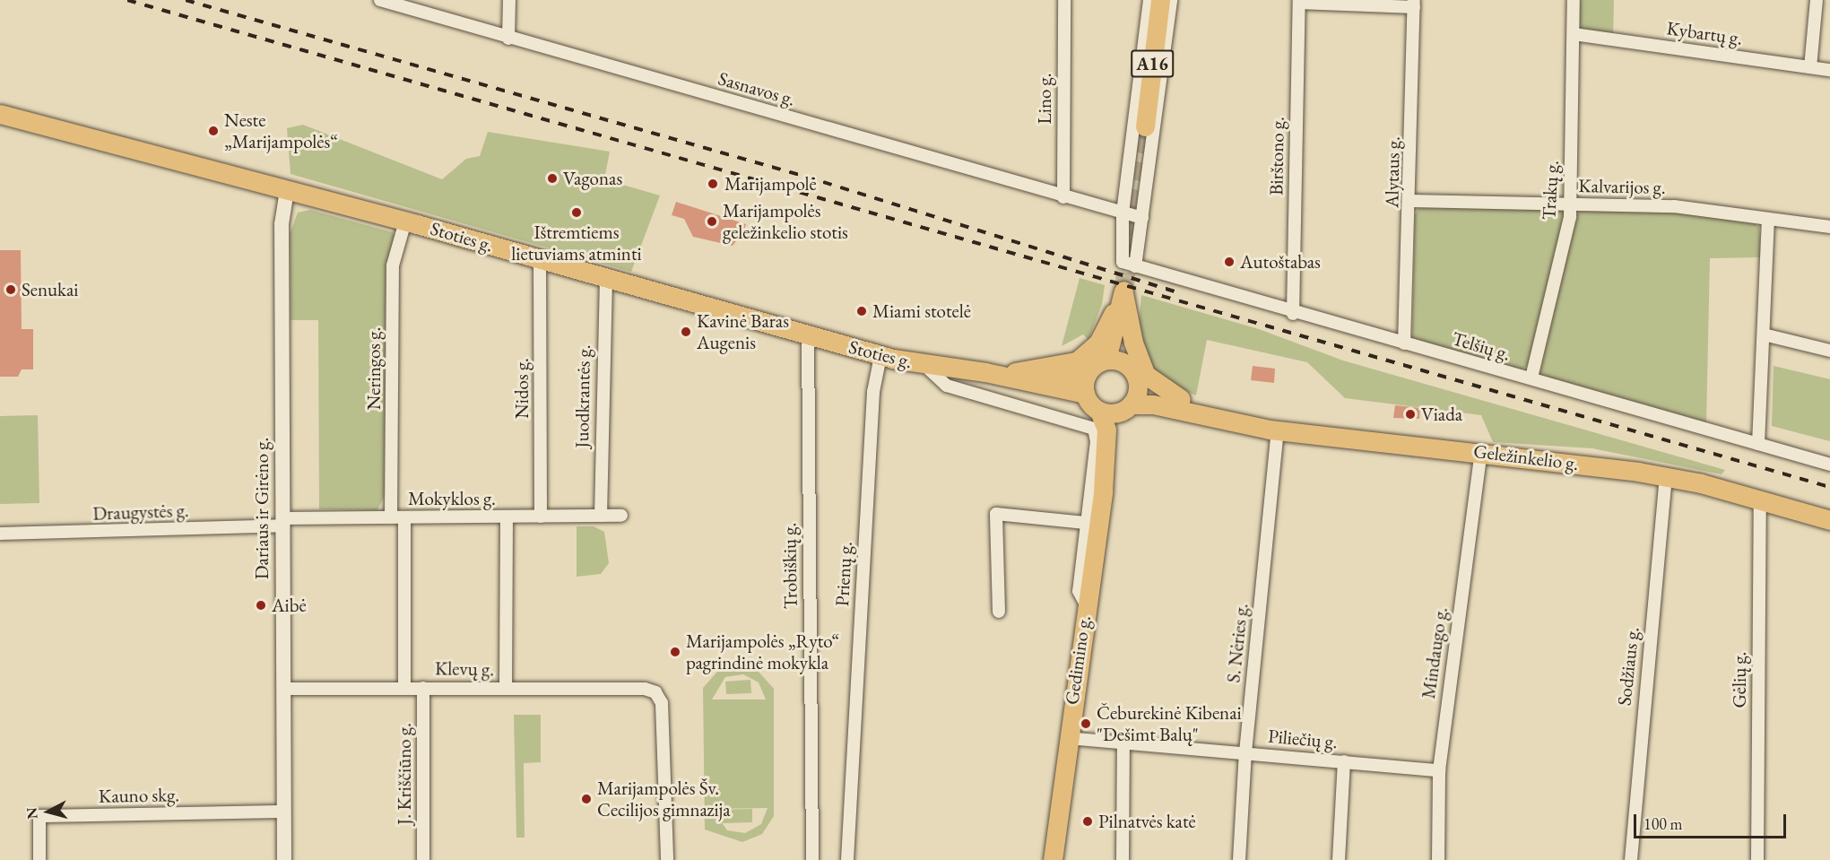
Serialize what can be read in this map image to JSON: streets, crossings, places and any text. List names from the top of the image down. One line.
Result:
{"streets":{"main road":["A16","Stoties g.","Geležinkelio g.","Gedimino g."],"street":["Kybartų g.","Sasnavos g.","Lino g.","Birštono g.","Alytaus g.","Kalvarijos g.","Trakų g.","Telšių g.","Neringos g.","Nidos g.","Juodkrantės g.","Mokyklos g.","Dariaus ir Girėno g.","Draugystės g.","Trobiškių g.","Prienų g.","S. Nėries g.","Mindaugo g.","Sodžiaus g.","Klevų g.","Gėlių g.","Piliečių g.","J. Kriščiūno g.","Kauno skg."]},"crossings":[["Kybartų g.","Trakų g."],["Sasnavos g.","Lino g."],["Sasnavos g.","Telšių g."],["Birštono g.","Telšių g."],["Alytaus g.","Kalvarijos g."],["Alytaus g.","Telšių g."],["Kalvarijos g.","Trakų g."],["Trakų g.","Telšių g."],["Stoties g.","Neringos g."],["Stoties g.","Nidos g."],["Stoties g.","Juodkrantės g."],["Stoties g.","Dariaus ir Girėno g."],["Stoties g.","Trobiškių g."],["Stoties g.","Prienų g."],["Neringos g.","Mokyklos g."],["Nidos g.","Mokyklos g."],["Juodkrantės g.","Mokyklos g."],["Geležinkelio g.","S. Nėries g."],["Geležinkelio g.","Mindaugo g."],["Geležinkelio g.","Gedimino g."],["Geležinkelio g.","Sodžiaus g."],["Geležinkelio g.","Gėlių g."],["Mokyklos g.","Dariaus ir Girėno g."],["Mokyklos g.","Draugystės g."],["Dariaus ir Girėno g.","Draugystės g."],["Dariaus ir Girėno g.","Klevų g."],["Dariaus ir Girėno g.","Kauno skg."],["S. Nėries g.","Piliečių g."],["Mindaugo g.","Piliečių g."],["Gedimino g.","Piliečių g."],["Klevų g.","J. Kriščiūno g."]],"places":["Neste „Marijampolės“","Vagonas","Marijampolė","Ištremtiems lietuviams atminti","Marijampolės geležinkelio stotis","Autoštabas","Senukai","Miami stotelė","Kavinė Baras Augenis","Viada","Aibė","Marijampolės „Ryto“ pagrindinė mokykla","Čeburekinė Kibenai \"Dešimt Balų\"","Marijampolės Šv. Cecilijos gimnazija","Pilnatvės katė"],"scale_bar":"100 m","north":"left"}
